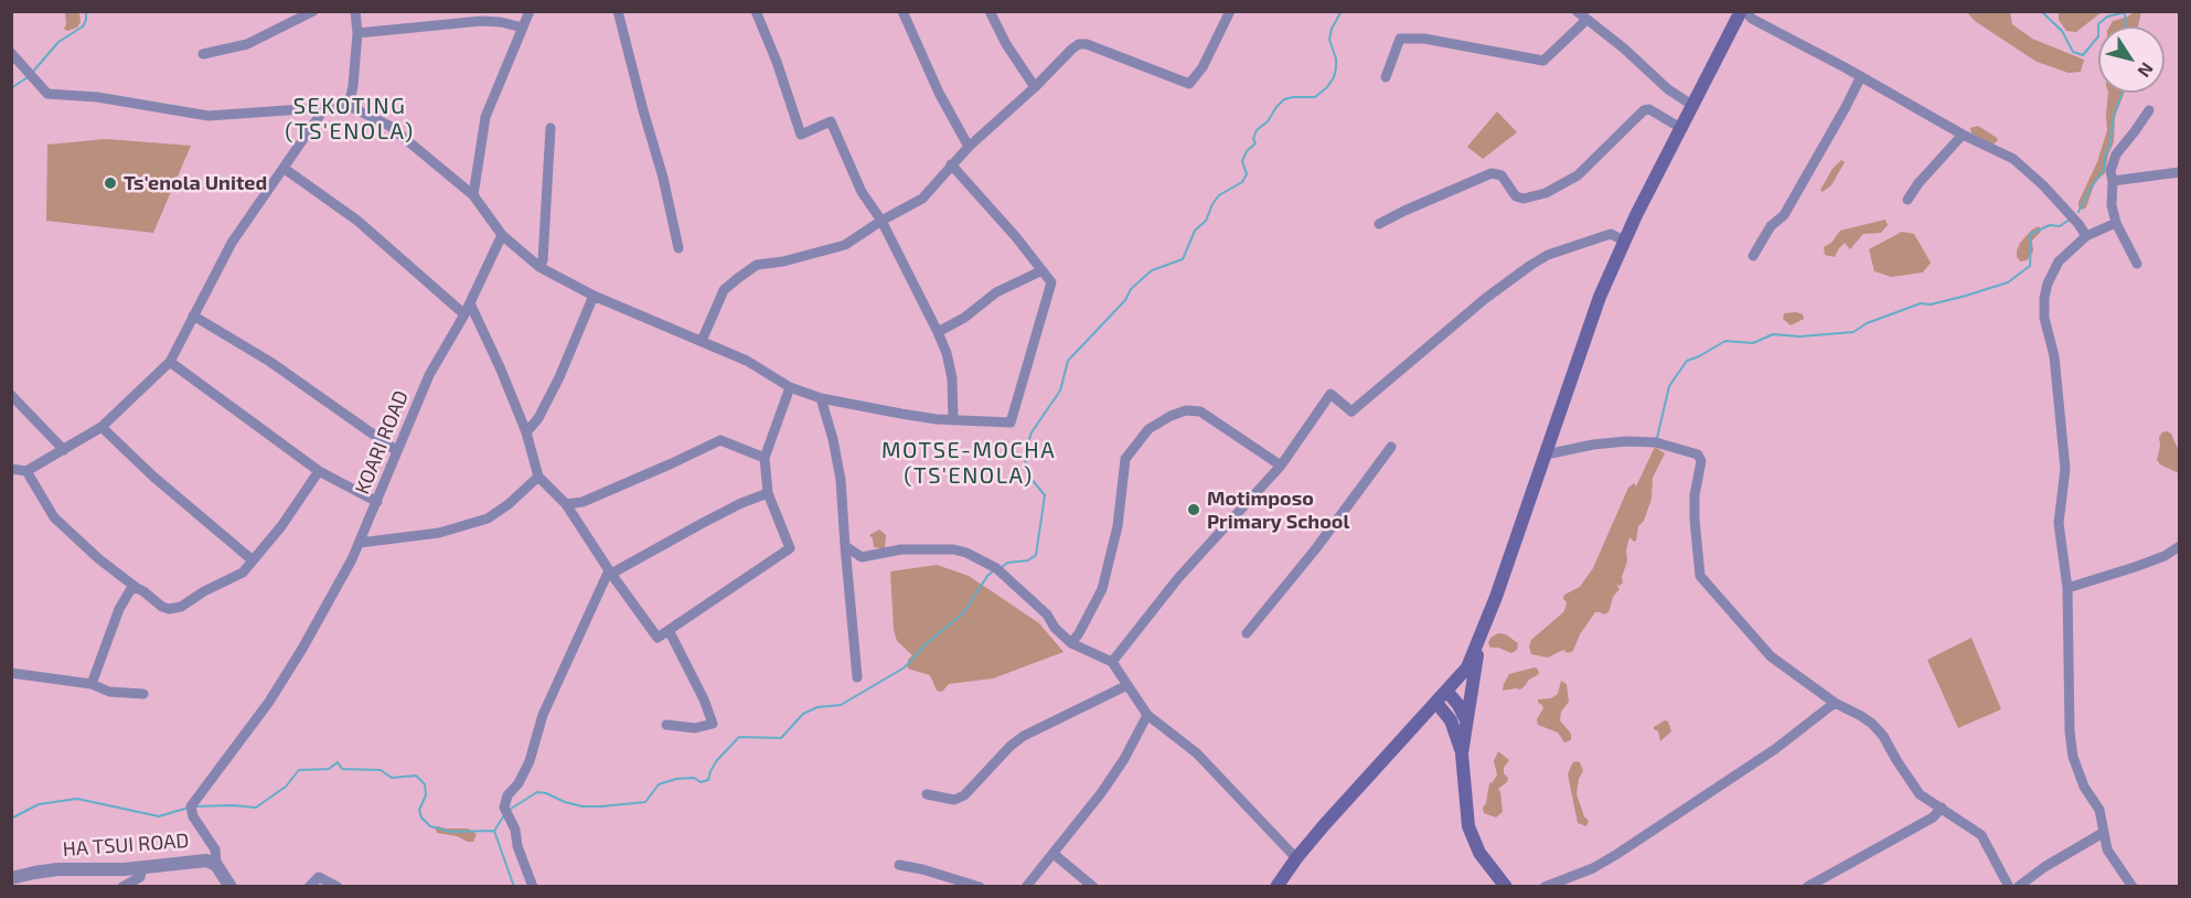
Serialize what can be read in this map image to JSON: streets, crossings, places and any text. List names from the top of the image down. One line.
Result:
{"streets":{"street":["KOARI ROAD","HA TSUI ROAD"]},"crossings":[["KOARI ROAD","HA TSUI ROAD"]],"districts":["SEKOTING (TS'ENOLA)","MOTSE-MOCHA (TS'ENOLA)"],"places":["Ts'enola United","Motimposo Primary School"],"north":"bottom right"}
